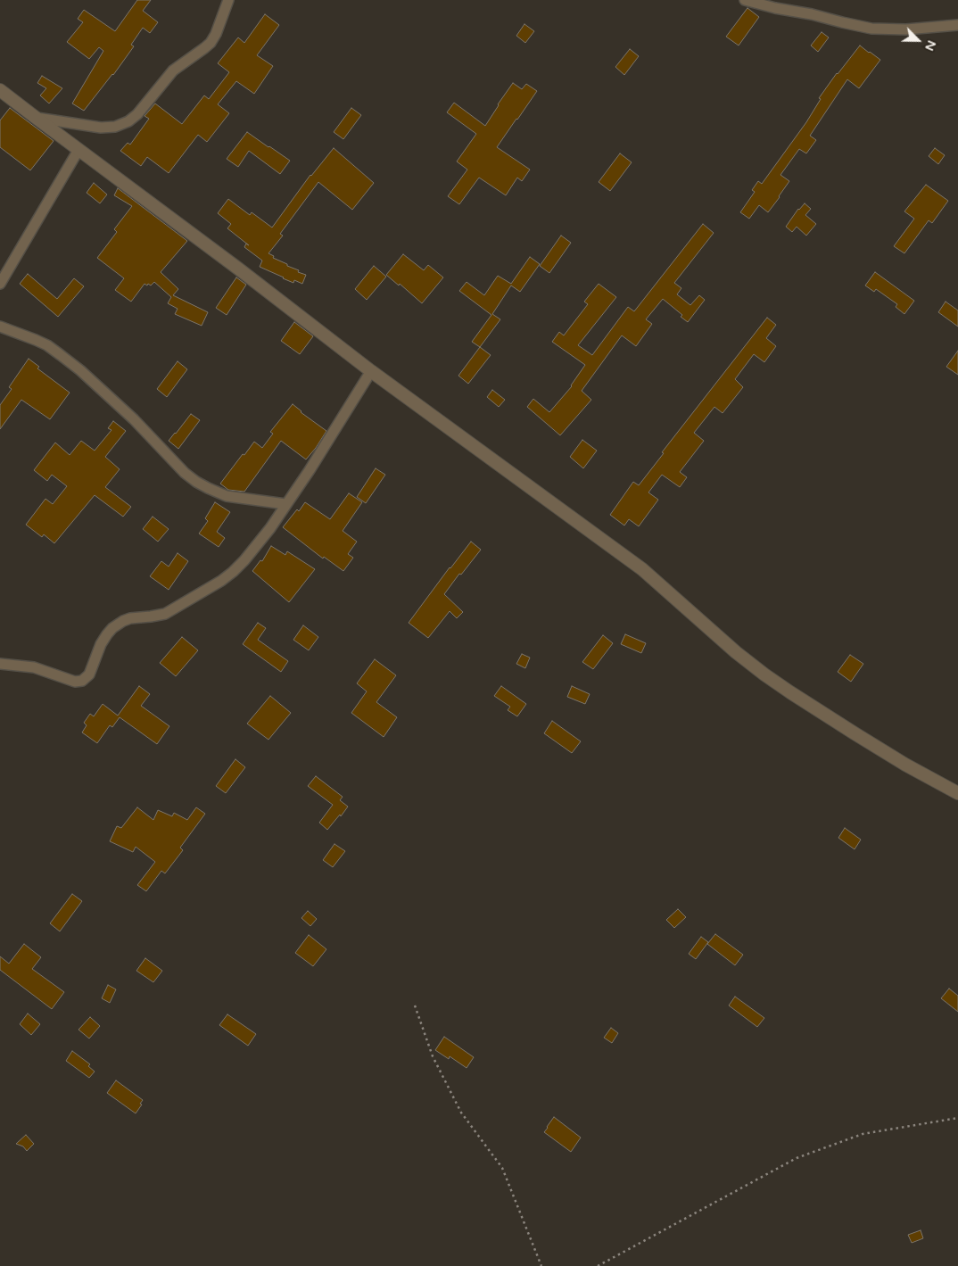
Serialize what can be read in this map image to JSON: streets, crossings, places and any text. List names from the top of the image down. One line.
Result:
{"north":"bottom right"}
